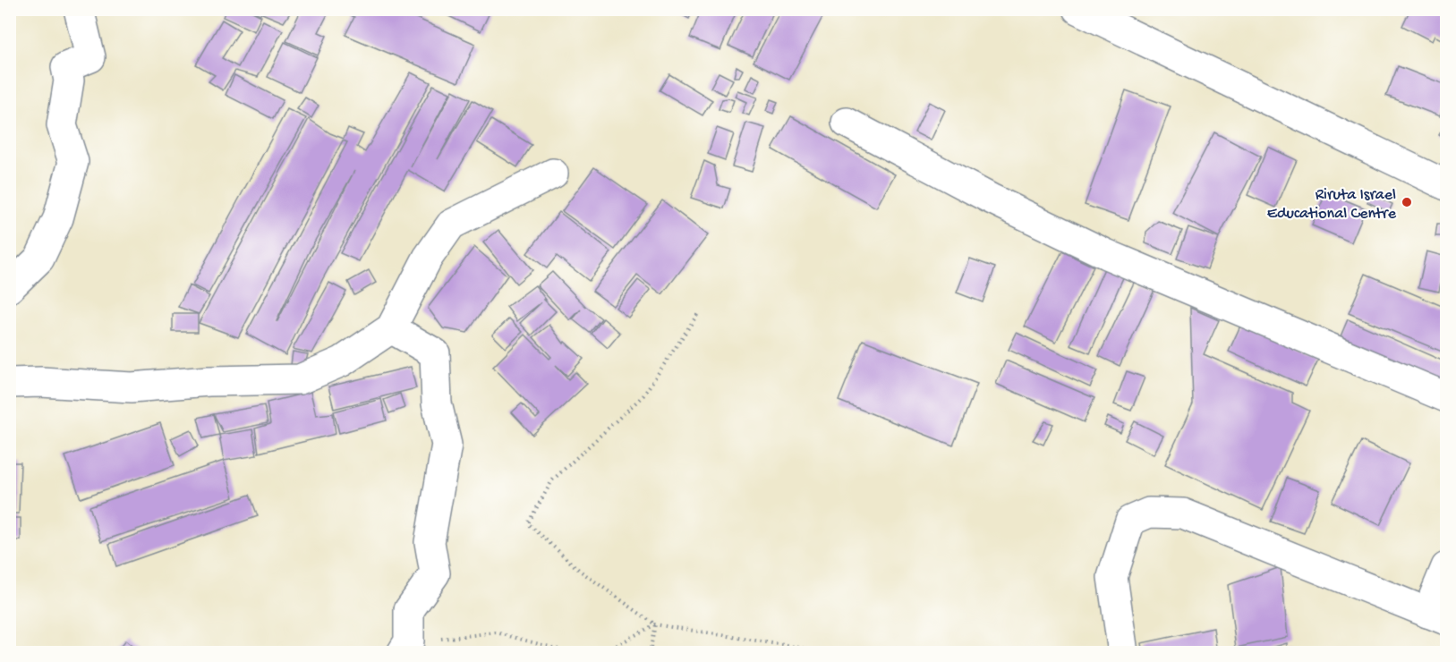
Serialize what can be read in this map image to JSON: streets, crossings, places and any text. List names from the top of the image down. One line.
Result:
{"places":["Riruta Israel Educational Centre"]}
